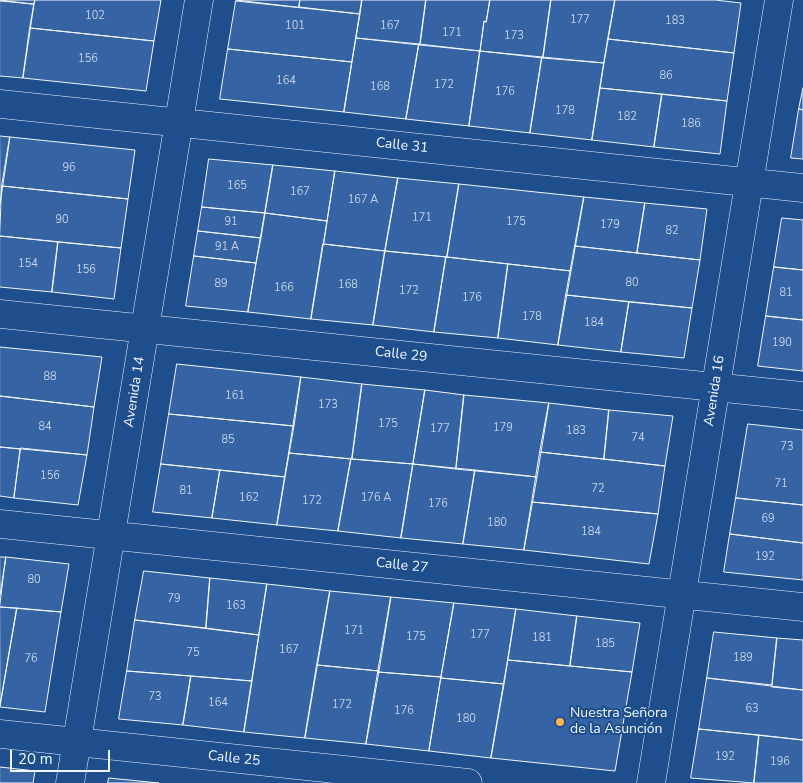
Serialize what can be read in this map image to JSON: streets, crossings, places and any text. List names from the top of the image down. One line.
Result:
{"streets":{"street":["Calle 31","Calle 29","Avenida 16","Avenida 14","Calle 27","Calle 25"]},"crossings":[["Calle 31","Avenida 16"],["Calle 31","Avenida 14"],["Calle 29","Avenida 16"],["Calle 29","Avenida 14"],["Avenida 16","Calle 27"],["Avenida 14","Calle 27"],["Avenida 14","Calle 25"]],"places":["Nuestra Señora de la Asunción"],"house_numbers":["102","177","183","101","167","171","173","156","86","164","172","168","176","178","182","186","96","165","167","167 A","171","90","91","175","179","82","91 A","154","156","80","89","168","166","172","81","176","178","184","190","88","161","173","175","84","179","177","183","74","85","73","156","71","72","81","162","176 A","172","176","69","180","184","192","80","79","163","171","177","175","181","185","167","75","189","76","73","164","172","63","176","180","192","196"],"scale_bar":"20 m"}
